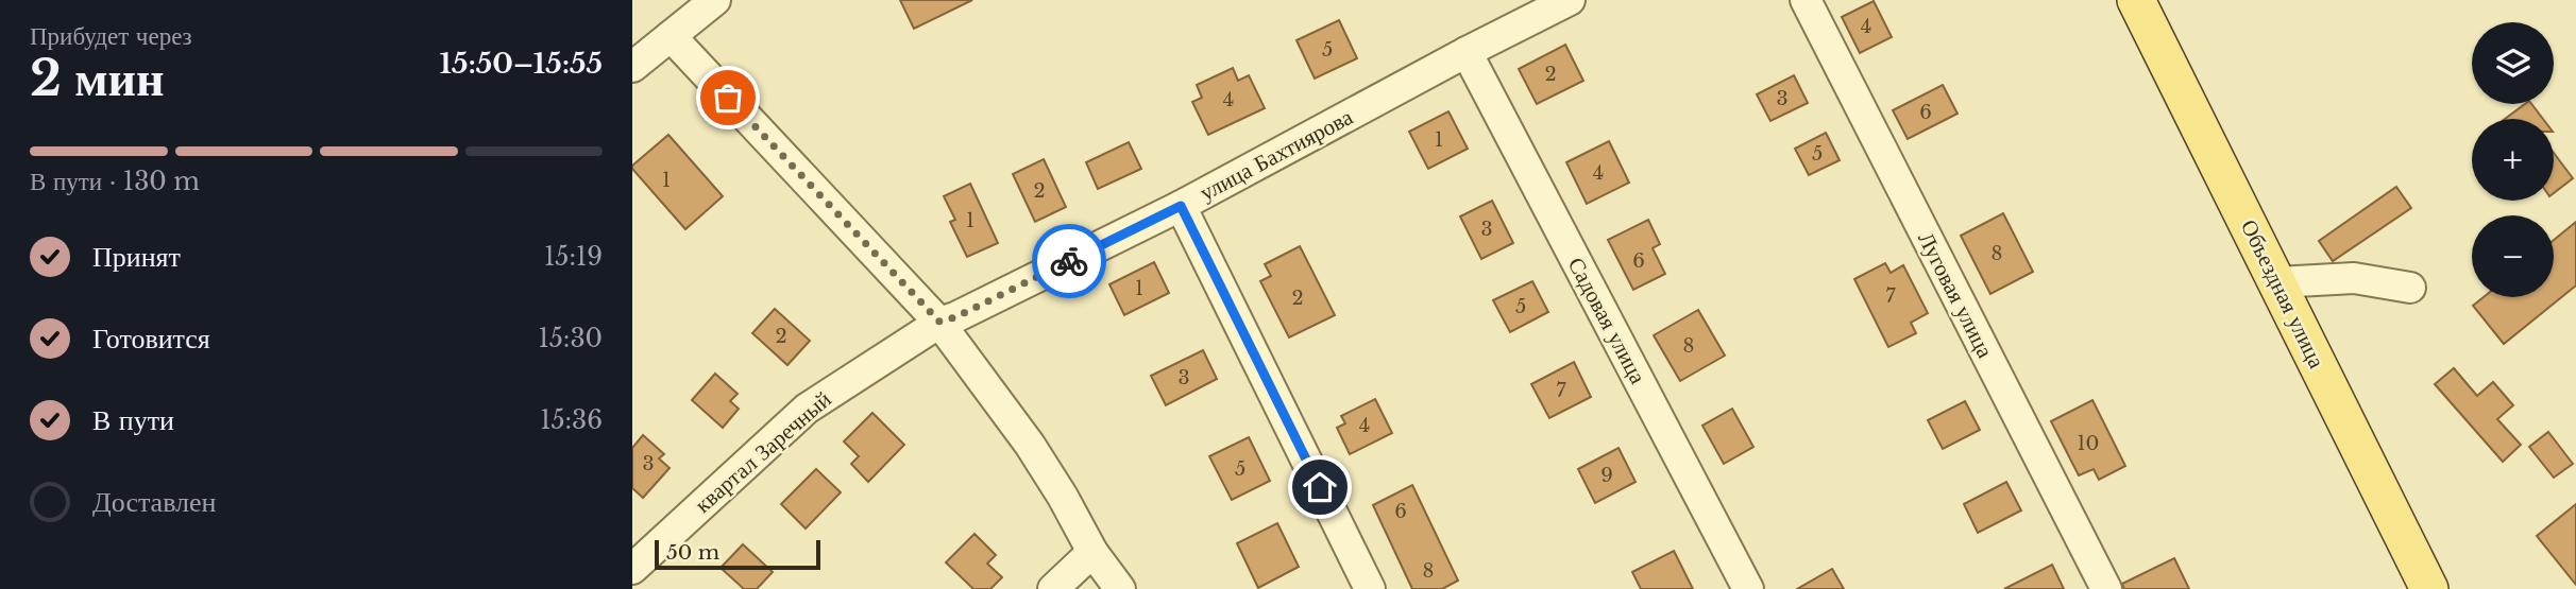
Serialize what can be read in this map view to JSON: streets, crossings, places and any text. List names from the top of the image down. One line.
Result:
{"streets":{"main road":["Объездная улица"],"street":["улица Бахтиярова","Луговая улица","Садовая улица","квартал Заречный"]},"crossings":[["улица Бахтиярова","Садовая улица"],["улица Бахтиярова","квартал Заречный"]],"house_numbers":["4","5","2","3","4","6","1","5","4","1","2","1","3","8","6","1","7","2","5","2","8","3","7","4","10","3","5","9","6","8"],"scale_bar":"50 m","page":{"heading":["2 мин","Прибудет через","15:50–15:55"],"map_buttons":["+","−"],"bar":"В пути · 130 m","list":[["Принят","15:19"],["Готовится","15:30"],["В пути","15:36"],"Доставлен"],"scale":"50 m"}}
